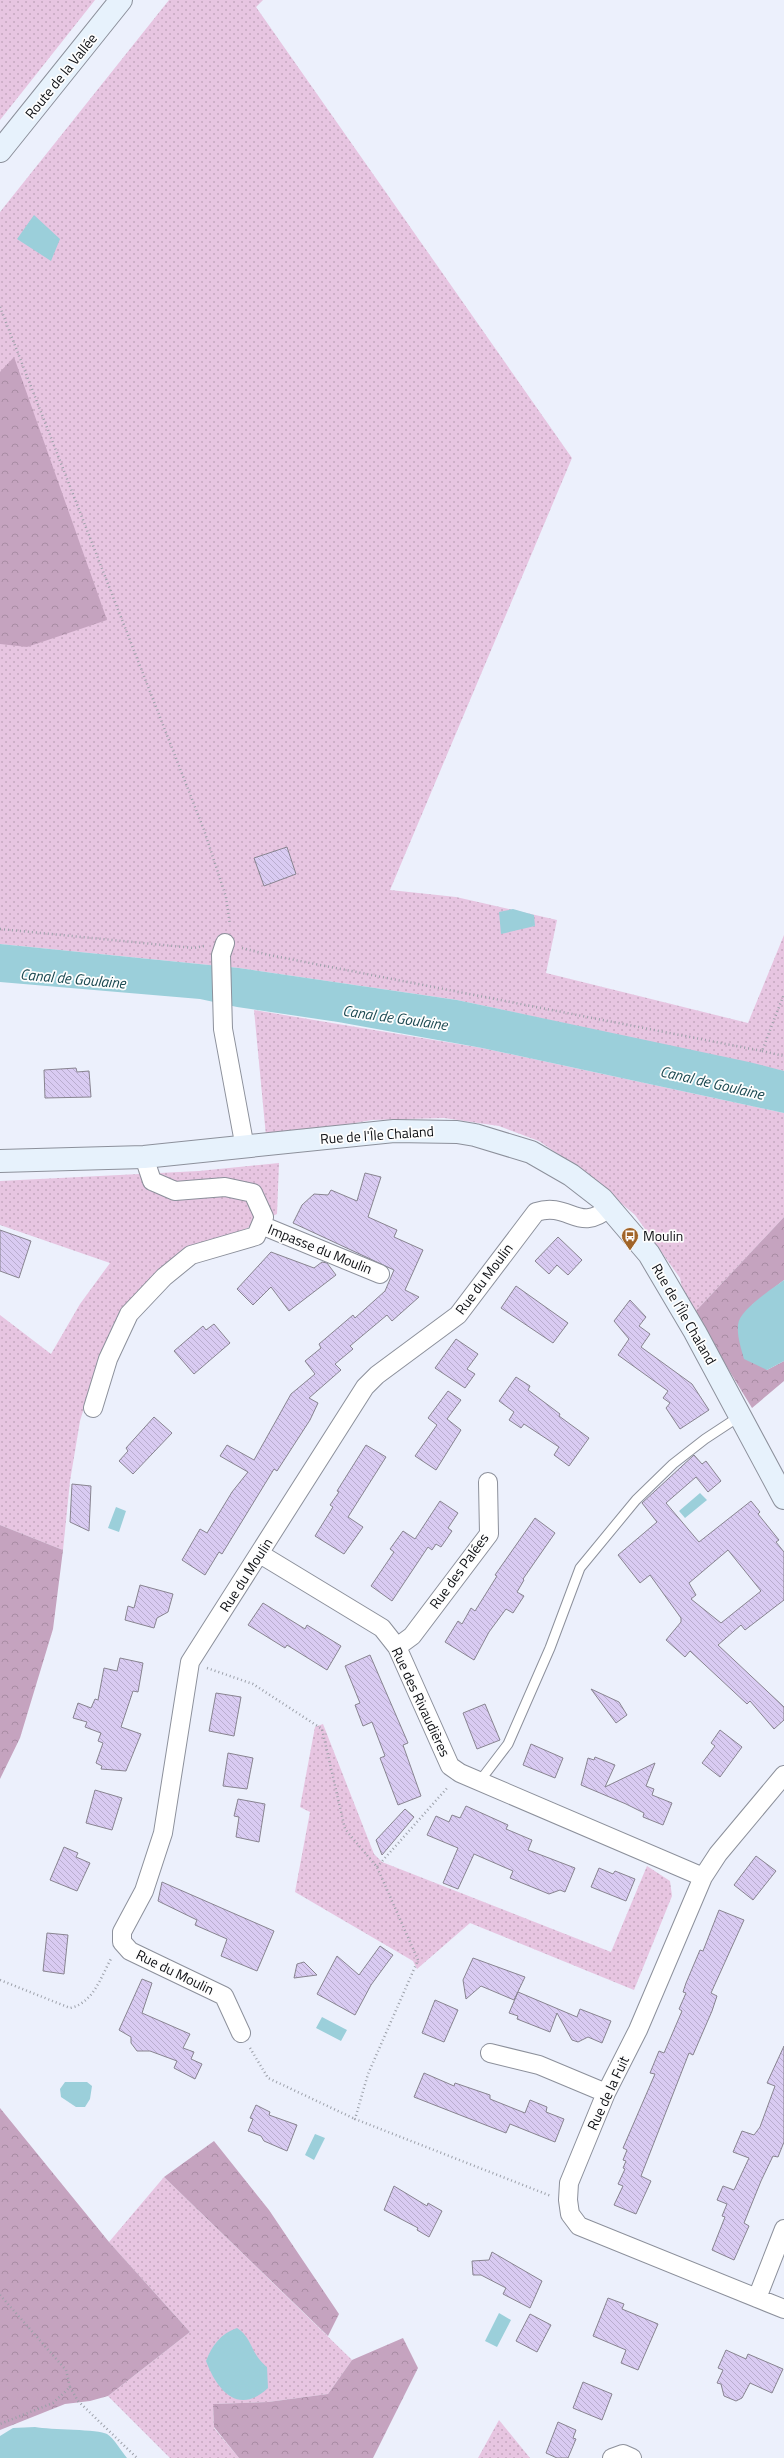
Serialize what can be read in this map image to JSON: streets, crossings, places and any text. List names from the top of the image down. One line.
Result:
{"streets":{"street":["Route de la Vallée","Rue de l'Île Chaland","Impasse du Moulin","Rue du Moulin","Rue des Palées","Rue des Rivaudières","Rue de la Fuit"]},"crossings":[["Rue de l'Île Chaland","Impasse du Moulin"],["Rue de l'Île Chaland","Rue du Moulin"],["Rue du Moulin","Rue des Rivaudières"],["Rue des Palées","Rue des Rivaudières"],["Rue des Rivaudières","Rue de la Fuit"]],"water":["Canal de Goulaine"],"places":{"bus stop":["Moulin"]}}
